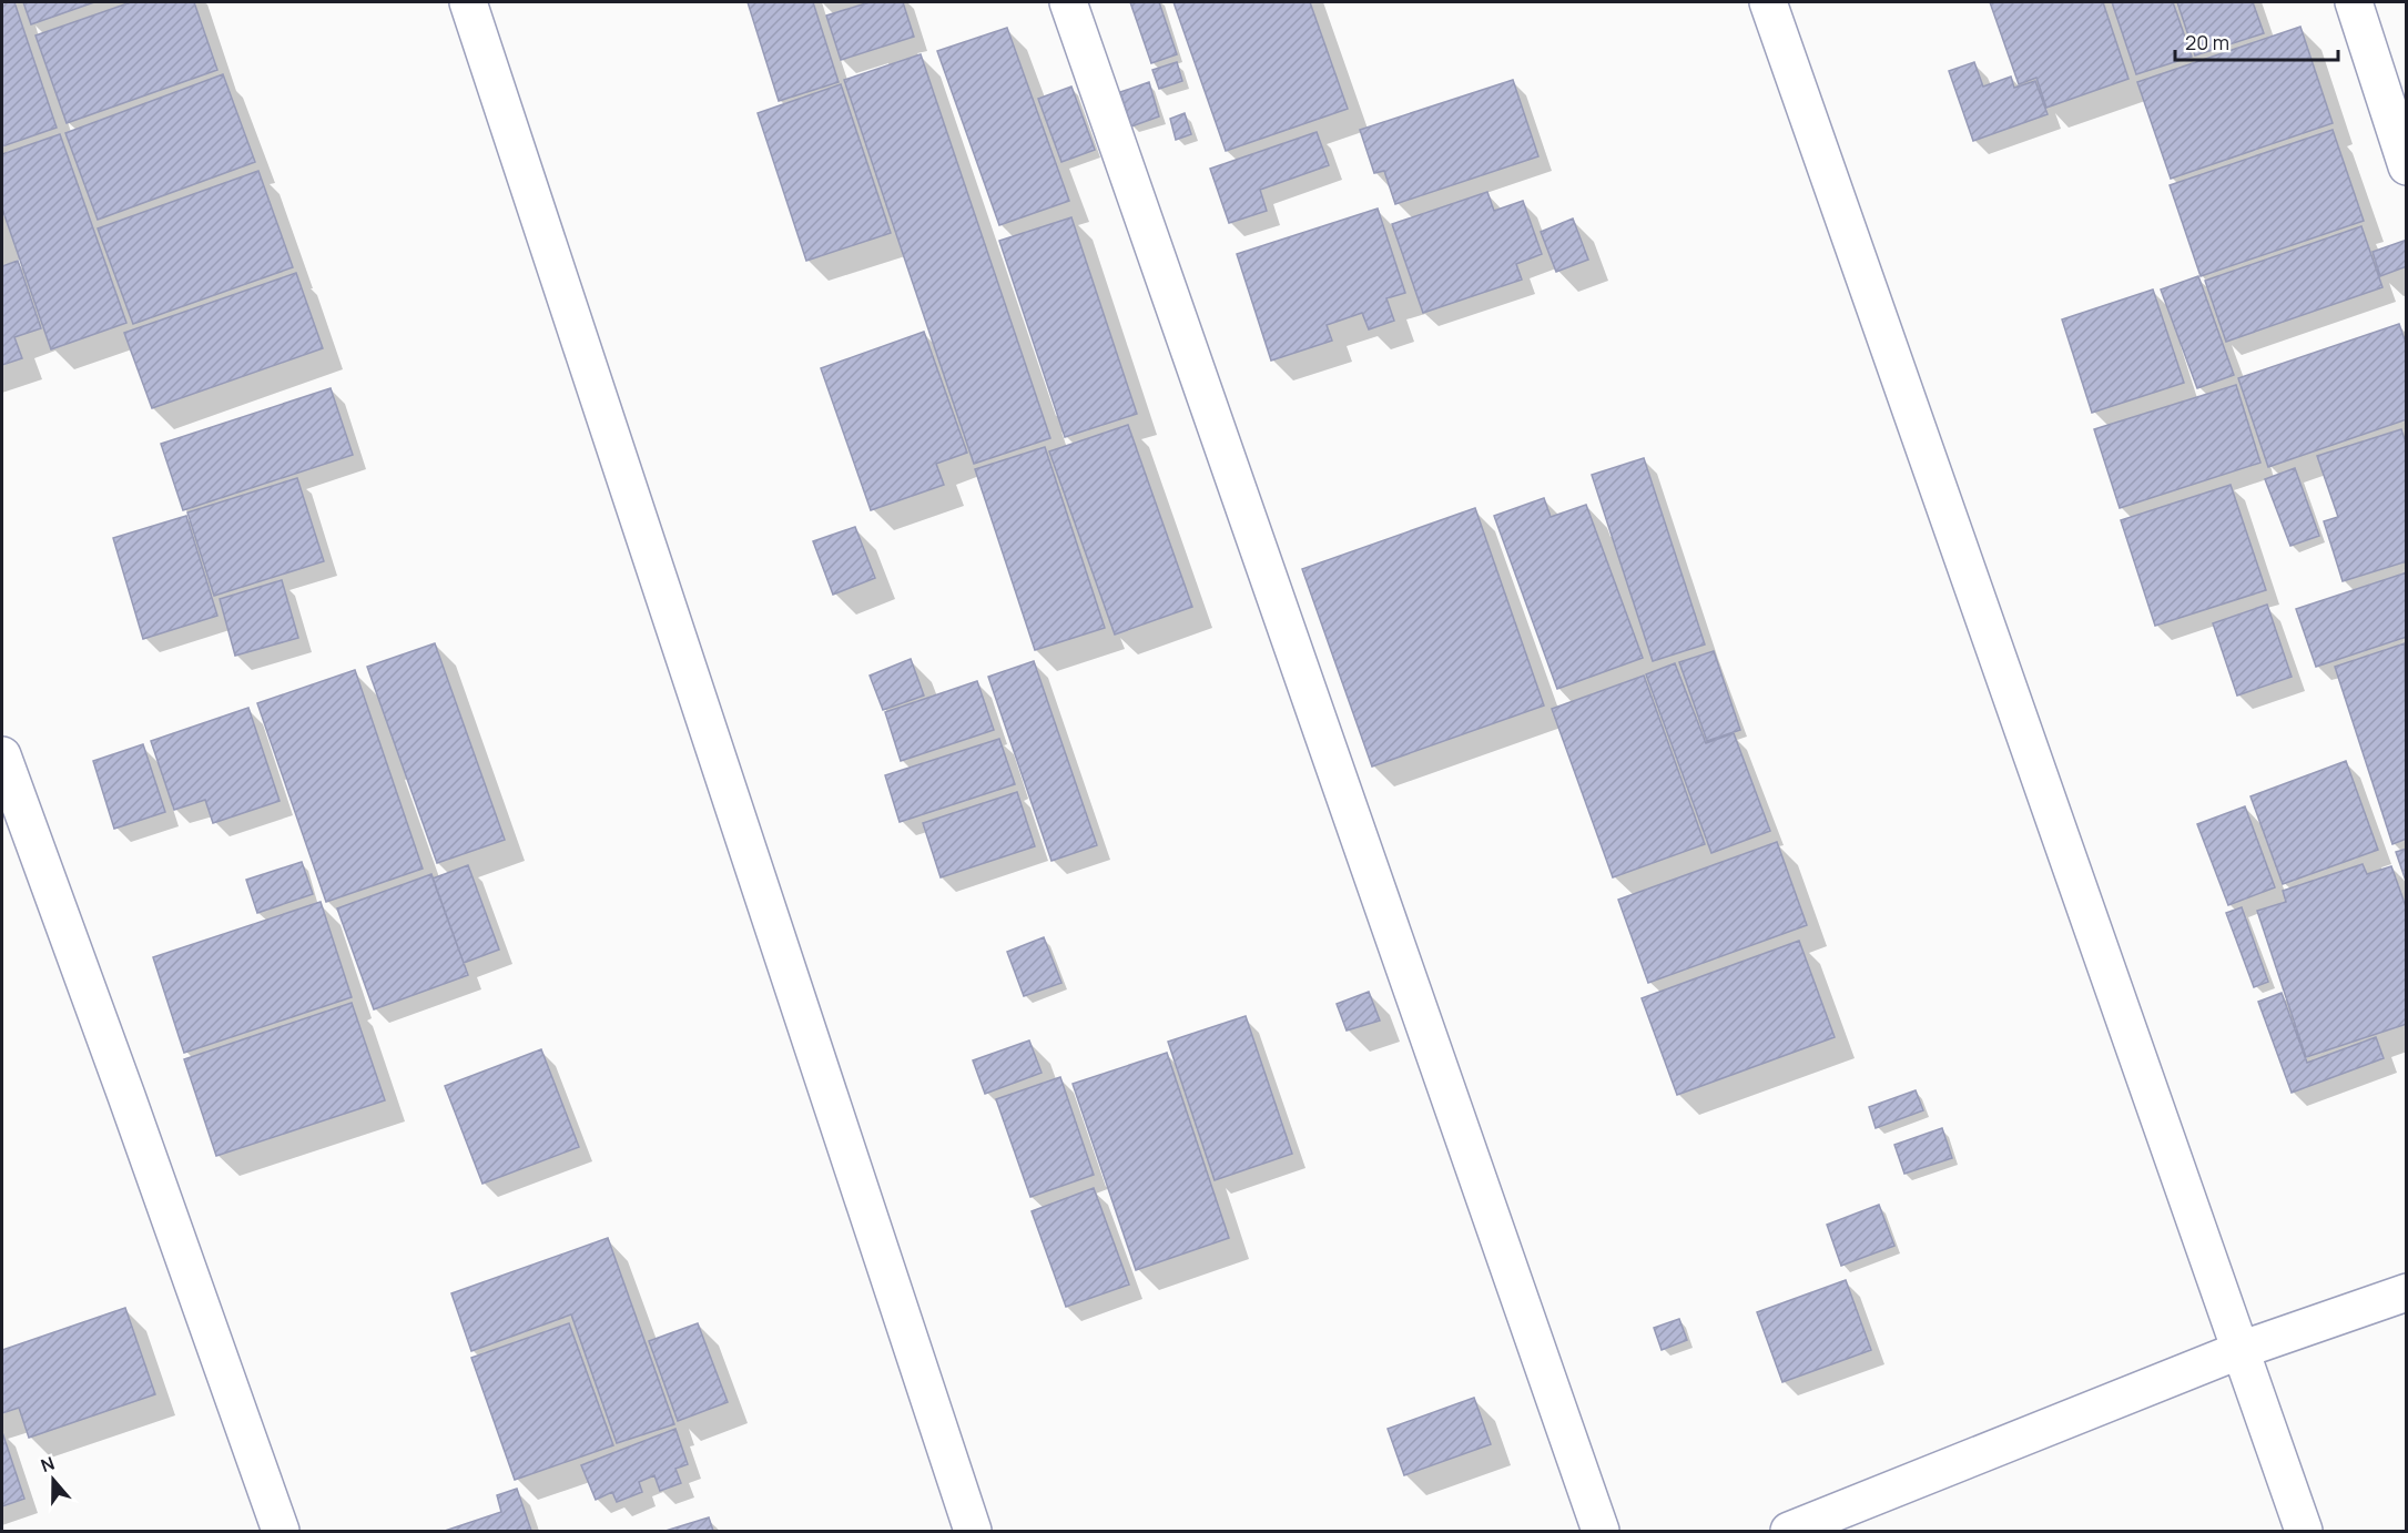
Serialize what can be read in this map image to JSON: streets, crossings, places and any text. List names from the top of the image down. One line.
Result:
{"scale_bar":"20 m","north":"top"}
